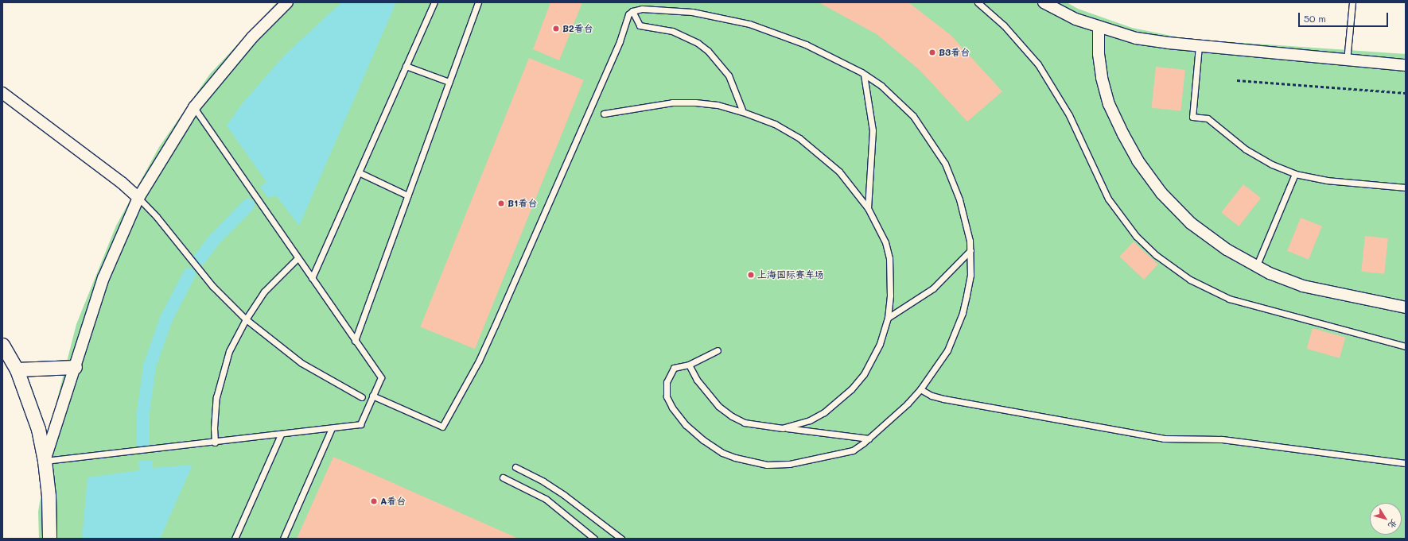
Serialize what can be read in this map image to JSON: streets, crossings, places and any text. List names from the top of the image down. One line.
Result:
{"places":["B2看台","B3看台","B1看台","上海国际赛车场","A看台"],"scale_bar":"50 m","north":"bottom right"}
